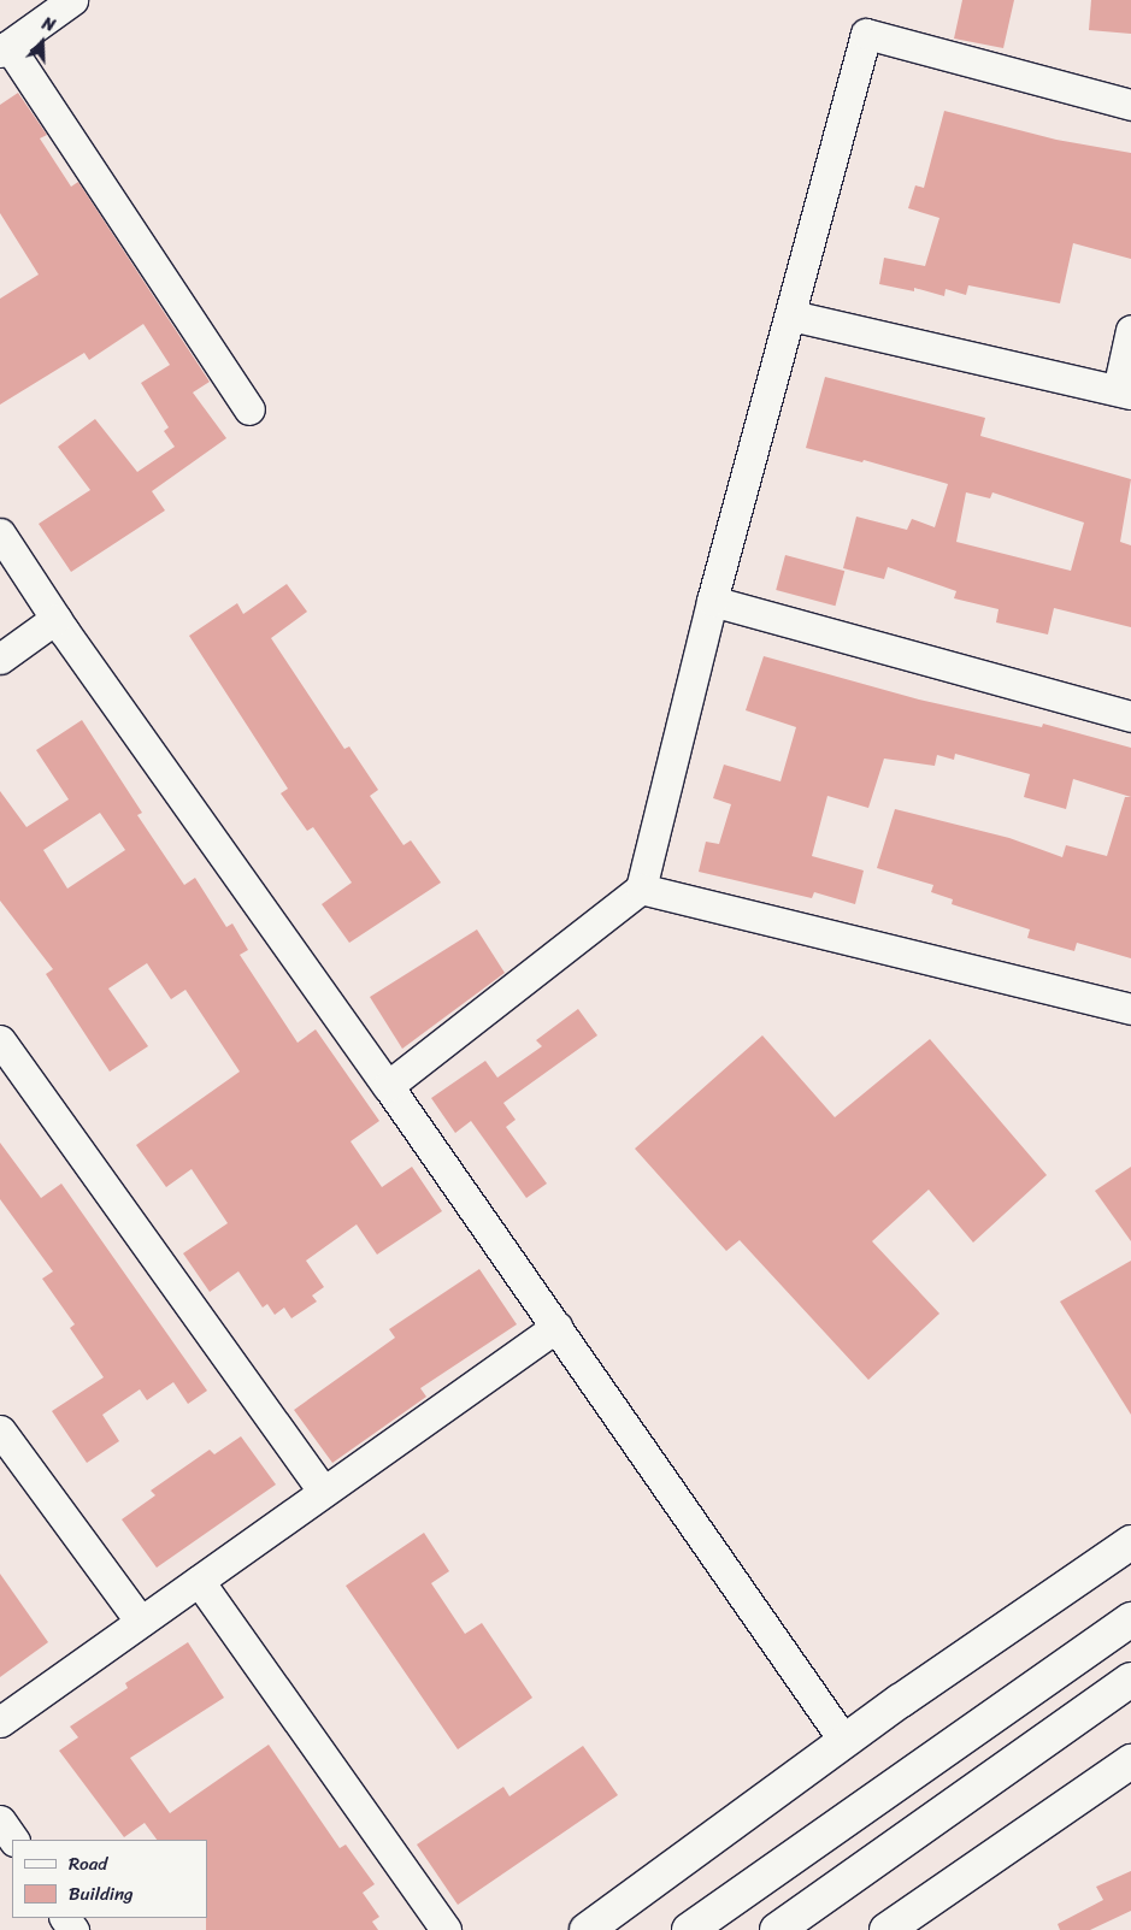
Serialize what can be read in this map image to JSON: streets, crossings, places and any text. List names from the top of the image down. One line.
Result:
{"legend":["Road","Building"],"north":"top"}
